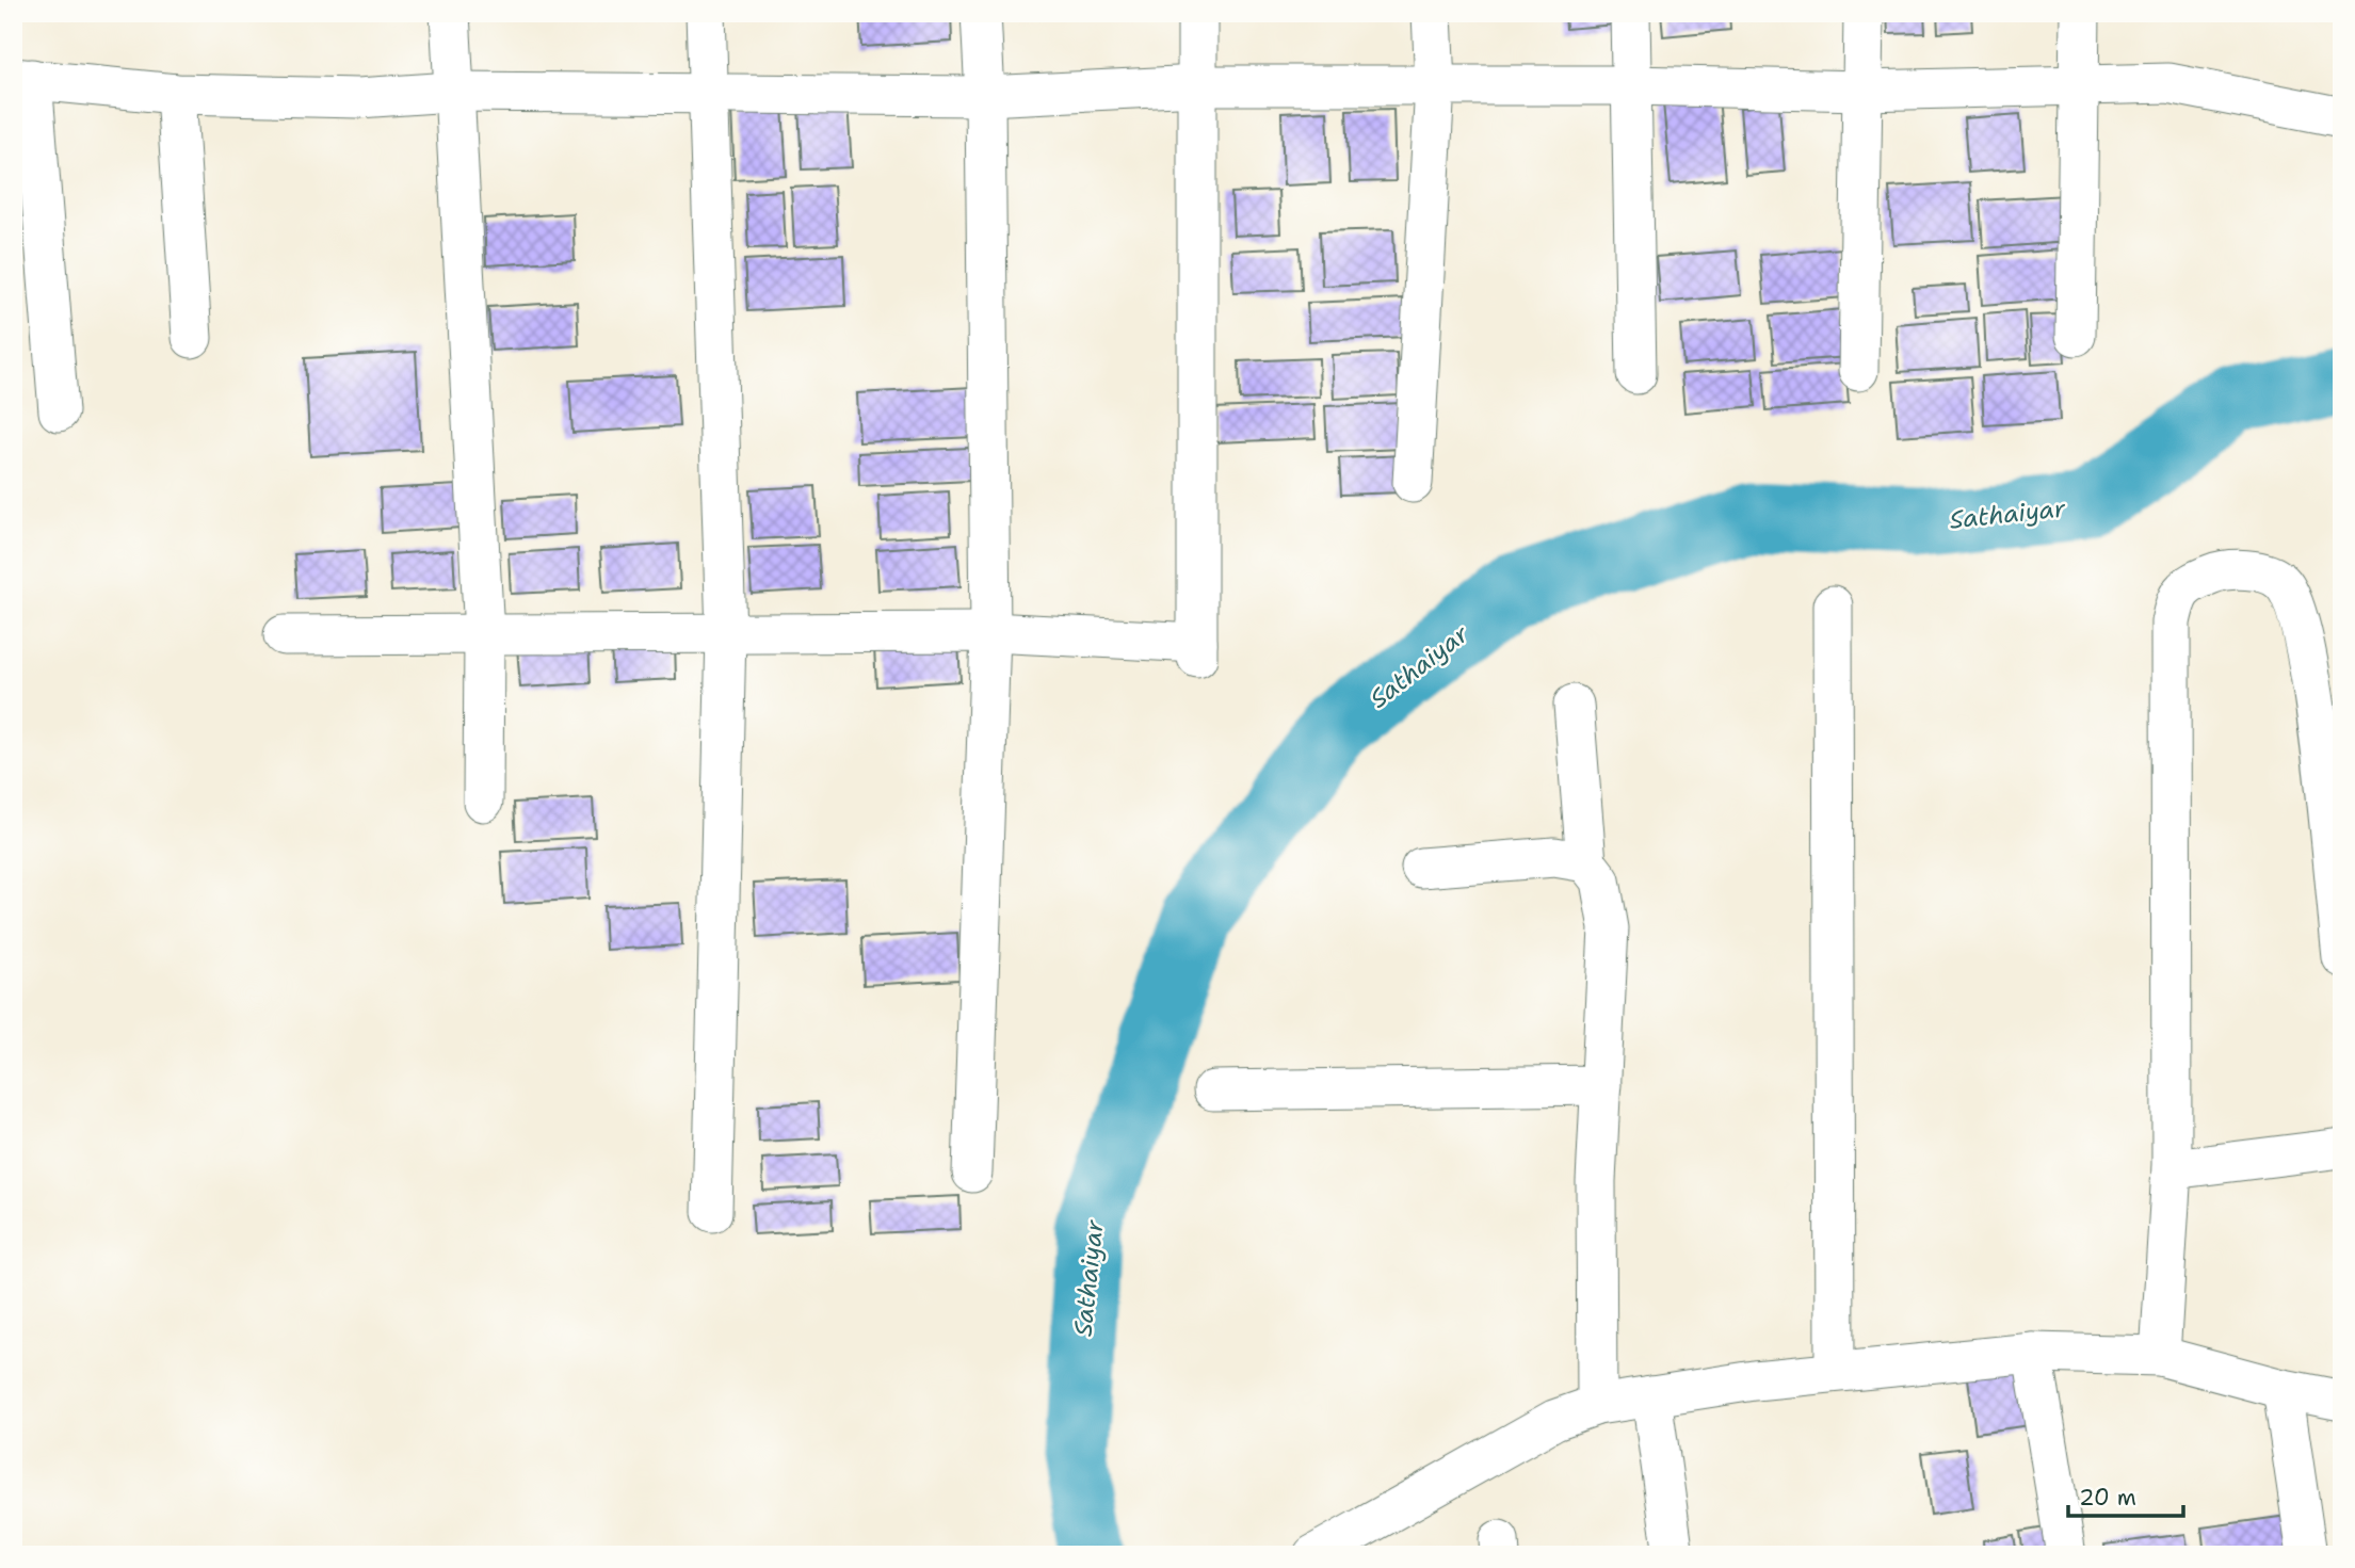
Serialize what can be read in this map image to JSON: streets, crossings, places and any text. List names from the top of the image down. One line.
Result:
{"water":["Sathaiyar"],"scale_bar":"20 m"}
